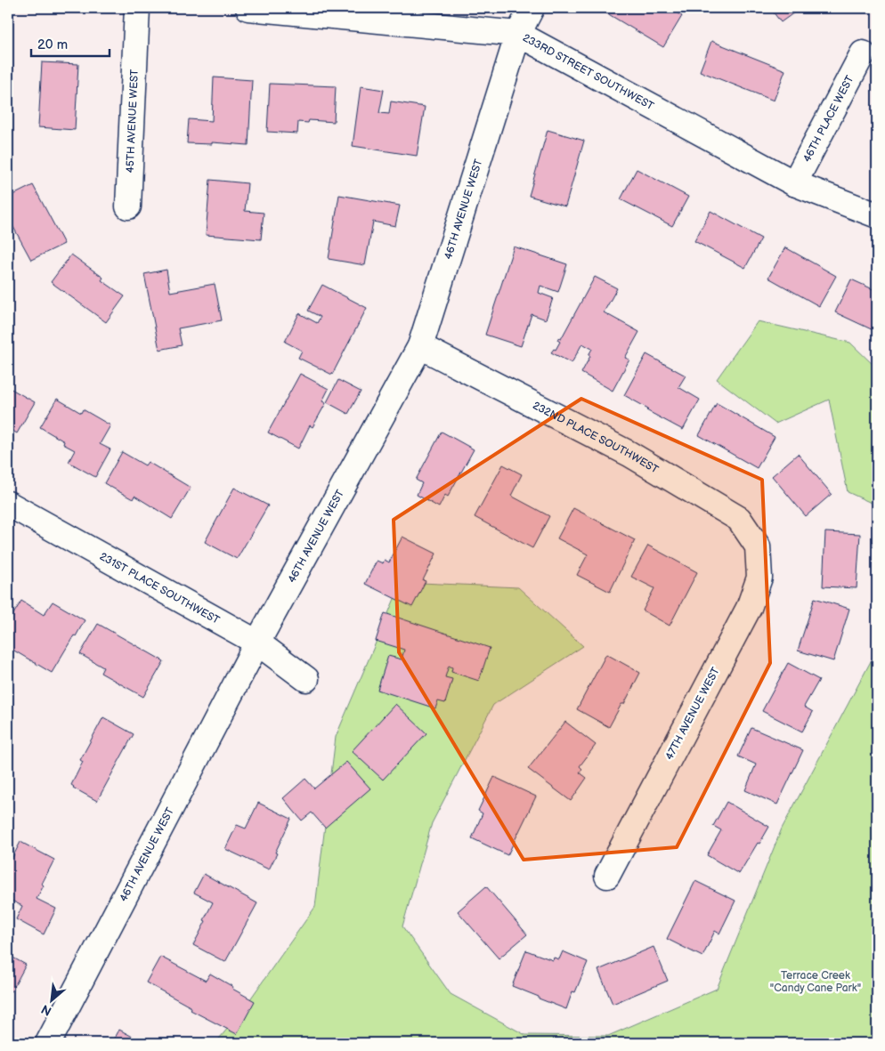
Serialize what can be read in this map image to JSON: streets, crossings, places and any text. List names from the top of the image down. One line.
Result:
{"streets":{"street":["233RD STREET SOUTHWEST","46TH PLACE WEST","45TH AVENUE WEST","46TH AVENUE WEST","232ND PLACE SOUTHWEST","231ST PLACE SOUTHWEST","47TH AVENUE WEST"]},"crossings":[["233RD STREET SOUTHWEST","46TH PLACE WEST"],["233RD STREET SOUTHWEST","46TH AVENUE WEST"],["46TH AVENUE WEST","232ND PLACE SOUTHWEST"],["46TH AVENUE WEST","231ST PLACE SOUTHWEST"],["232ND PLACE SOUTHWEST","47TH AVENUE WEST"]],"parks":["Terrace Creek \"Candy Cane Park\""],"scale_bar":"20 m","north":"bottom left"}
